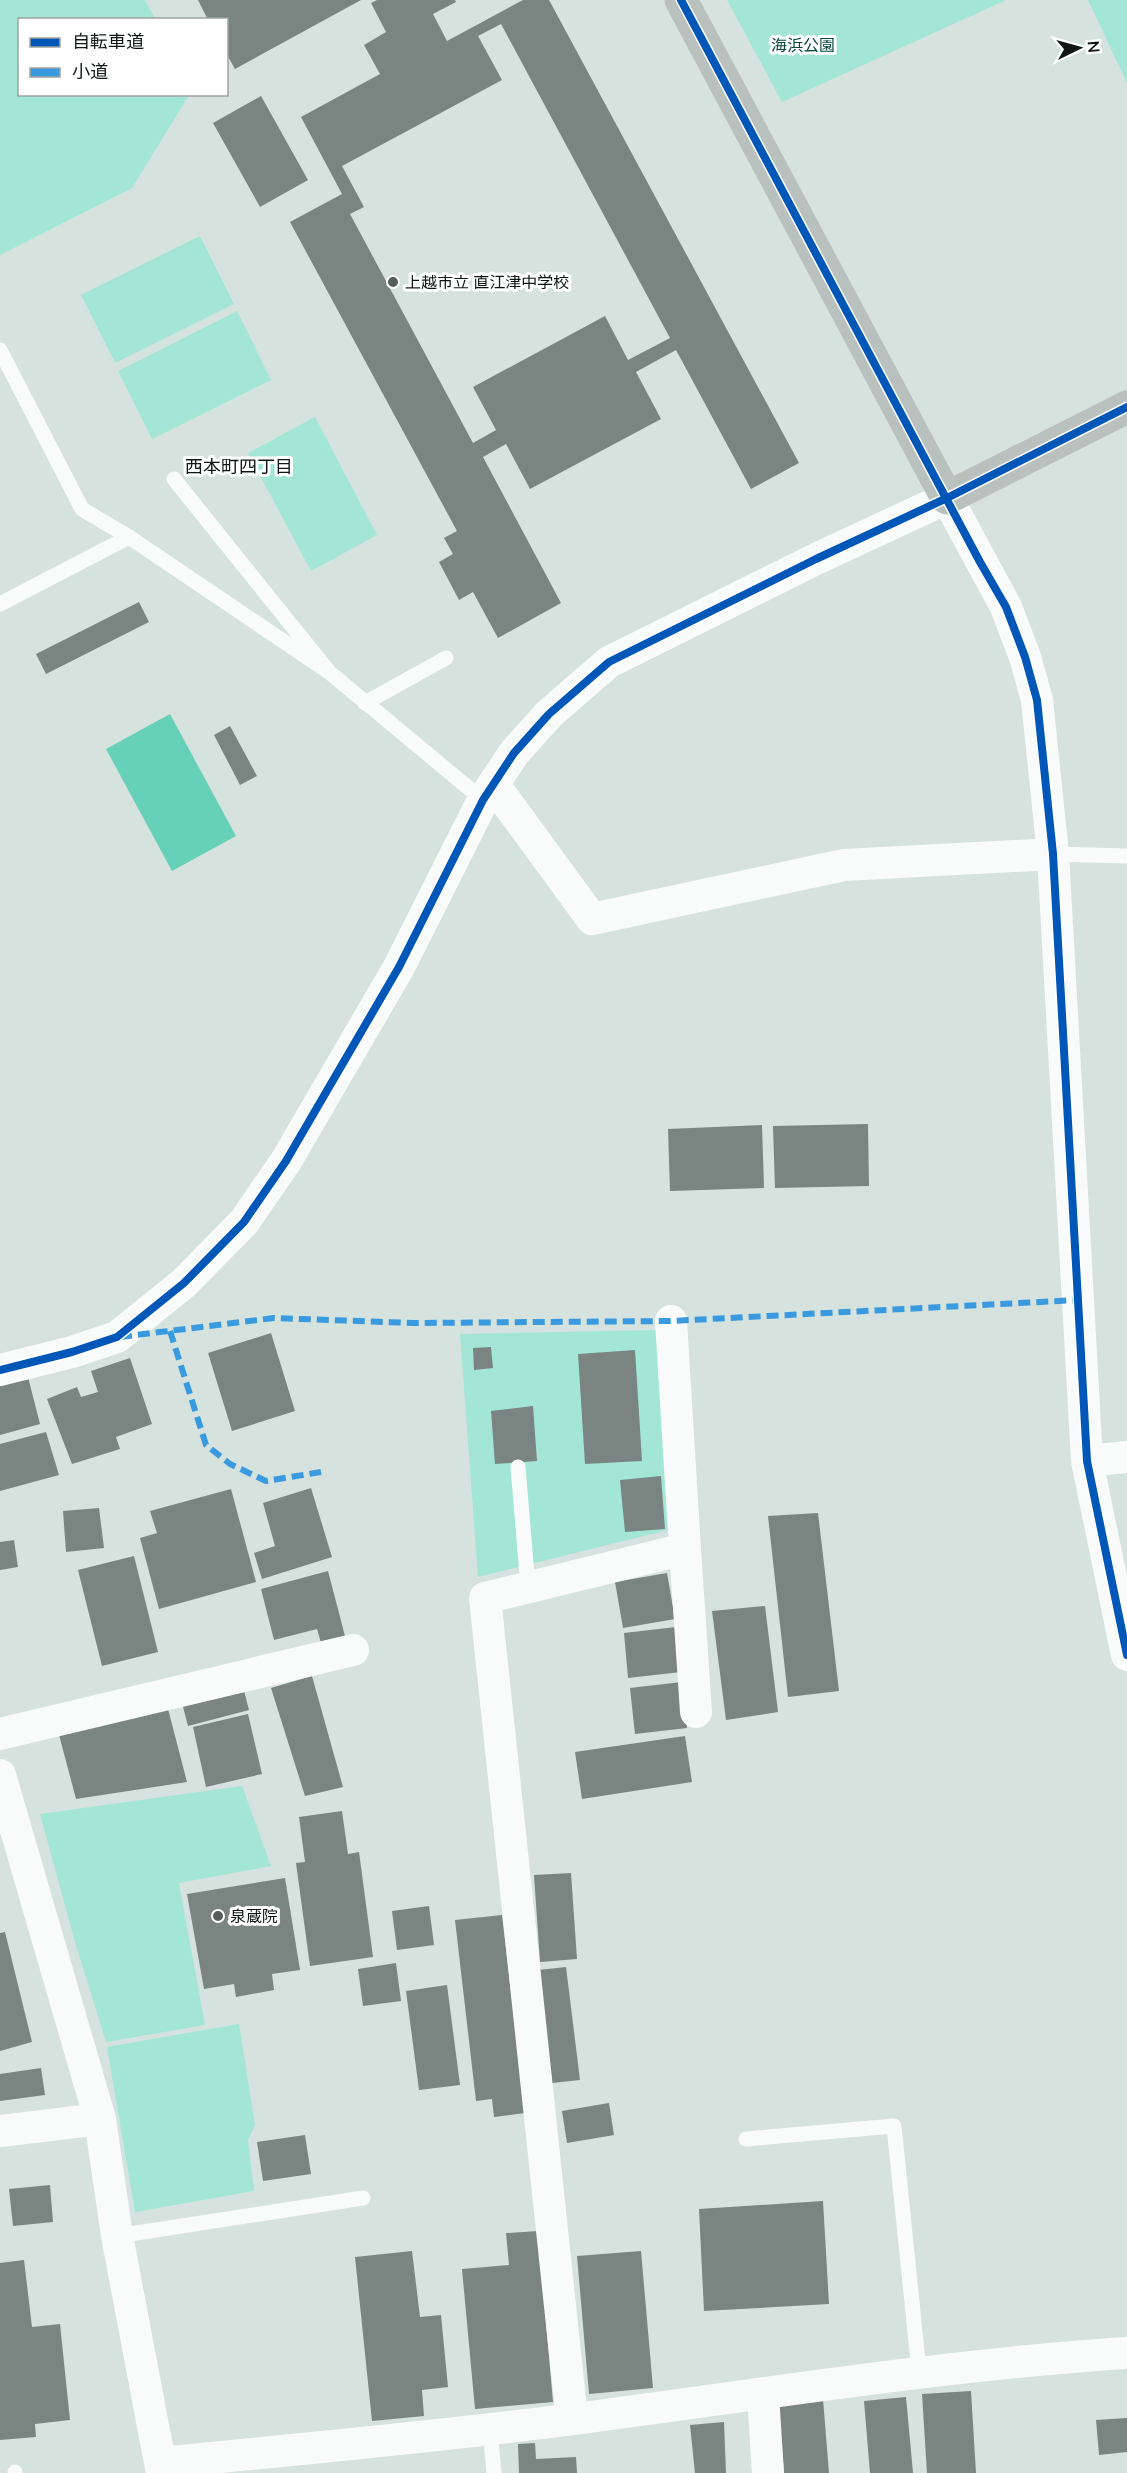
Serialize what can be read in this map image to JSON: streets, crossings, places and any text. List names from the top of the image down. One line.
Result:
{"districts":["西本町四丁目"],"parks":["海浜公園"],"places":["上越市立 直江津中学校","泉蔵院"],"legend":["自転車道","小道"],"north":"right"}
